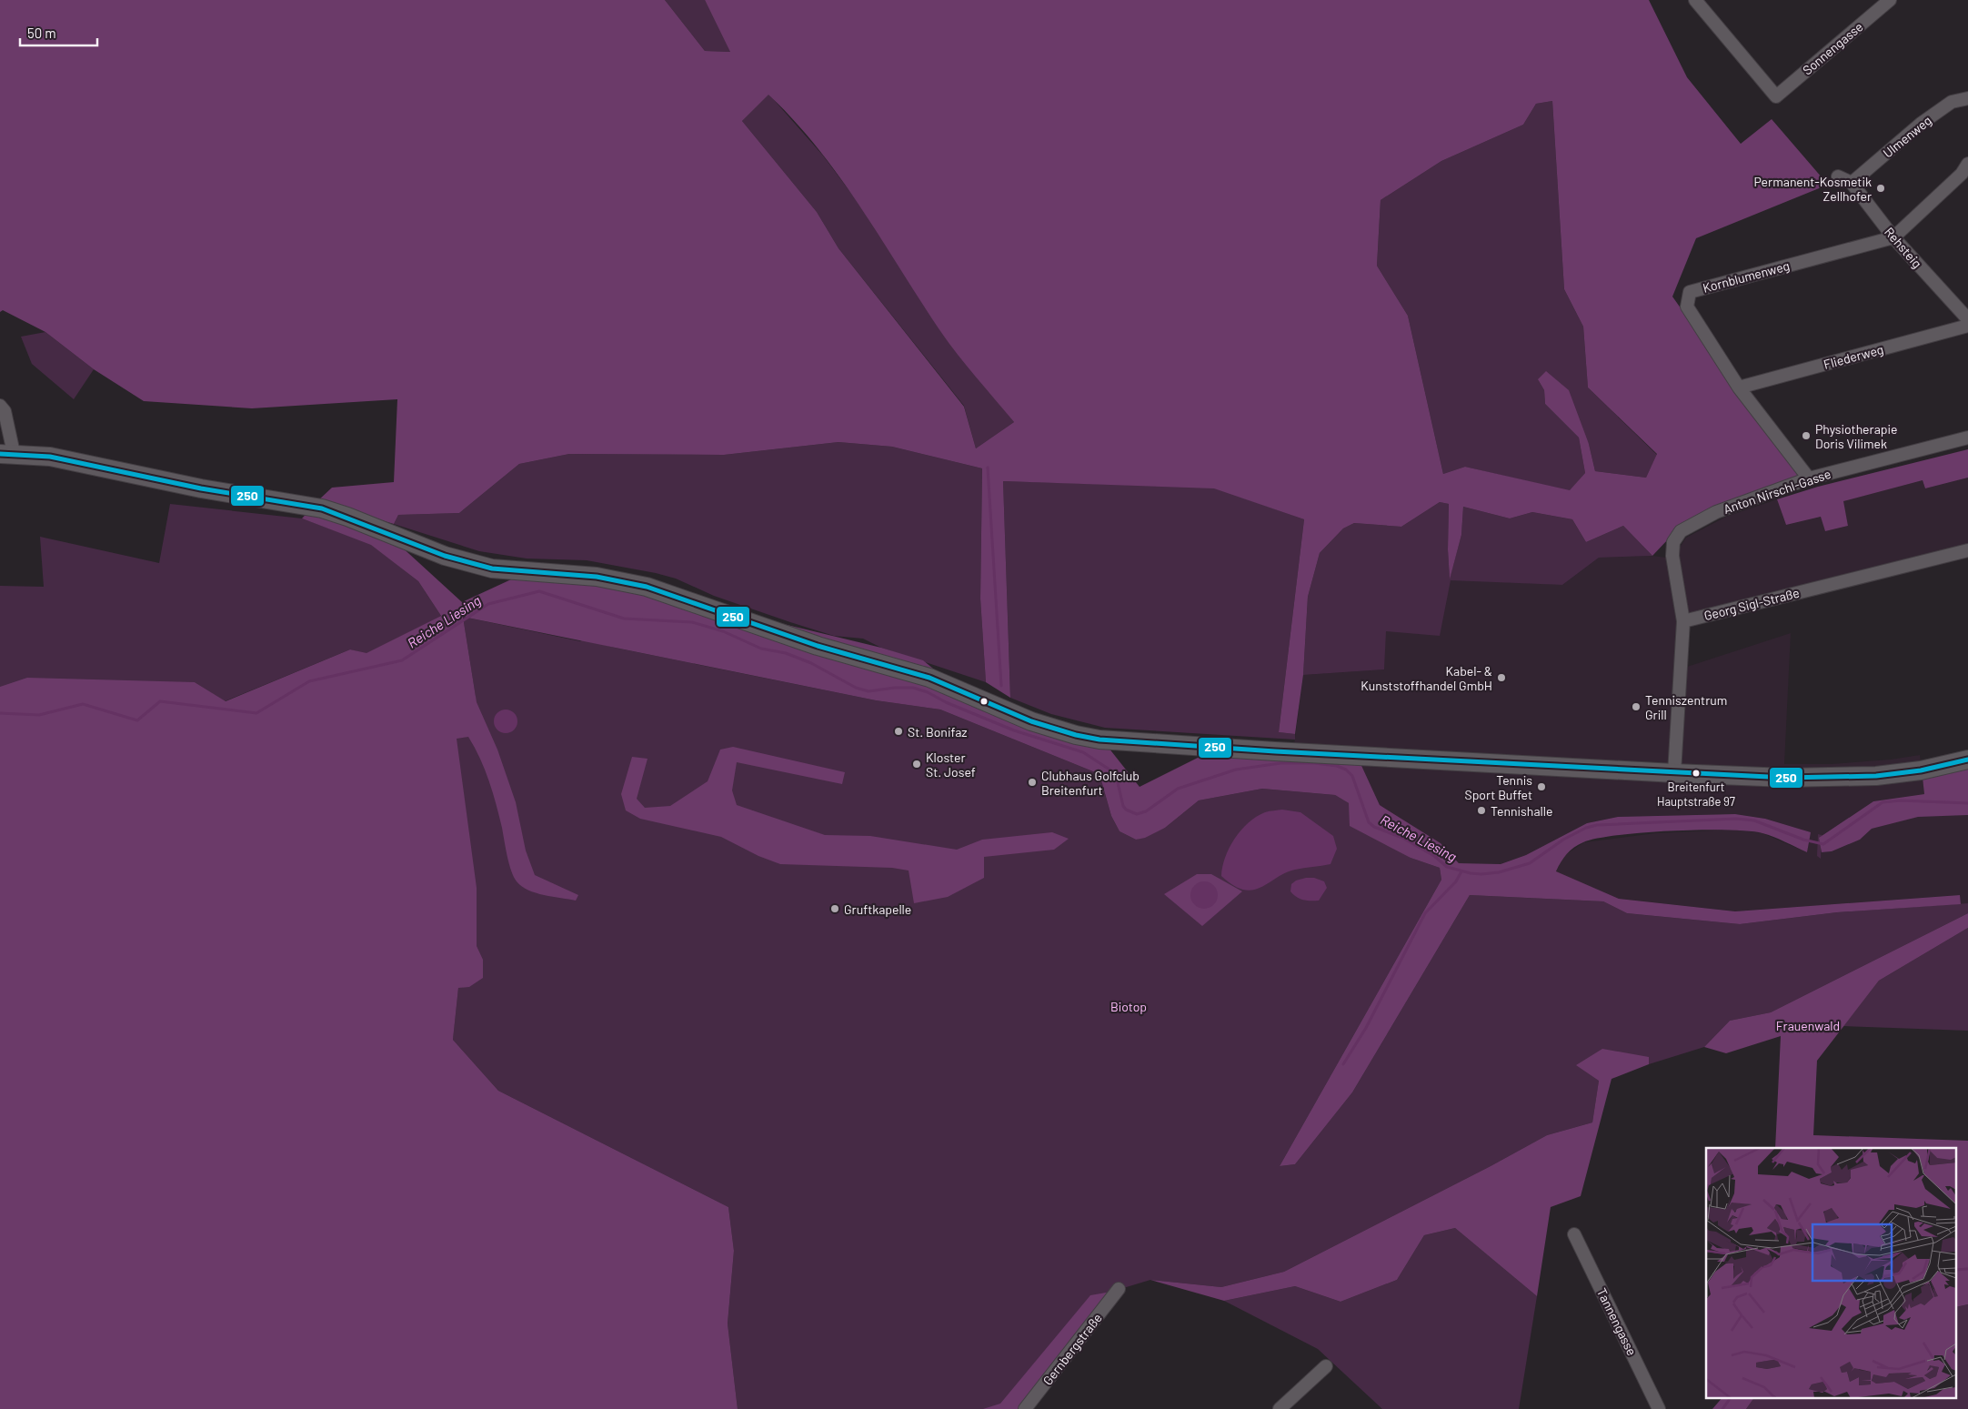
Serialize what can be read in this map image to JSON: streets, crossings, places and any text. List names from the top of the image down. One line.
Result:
{"streets":{"street":["Sonnengasse","Ulmenweg","Rehsteig","Kornblumenweg","Fliederweg","Anton Nirschl-Gasse","Georg Sigl-Straße","Tannengasse","Gernbergstraße"]},"crossings":[["Ulmenweg","Rehsteig"],["Rehsteig","Kornblumenweg"],["Kornblumenweg","Fliederweg"],["Kornblumenweg","Anton Nirschl-Gasse"],["Anton Nirschl-Gasse","Georg Sigl-Straße"]],"water":["Reiche Liesing"],"parks":["Biotop","Frauenwald"],"places":["Permanent-Kosmetik Zellhofer","Physiotherapie Doris Vilimek","Kabel- & Kunststoffhandel GmbH","Tenniszentrum Grill","St. Bonifaz","Kloster St. Josef","Breitenfurt Hauptstraße 97","Clubhaus Golfclub Breitenfurt","Tennis Sport Buffet","Tennishalle","Gruftkapelle"],"lines":["transit line 250"],"scale_bar":"50 m"}
